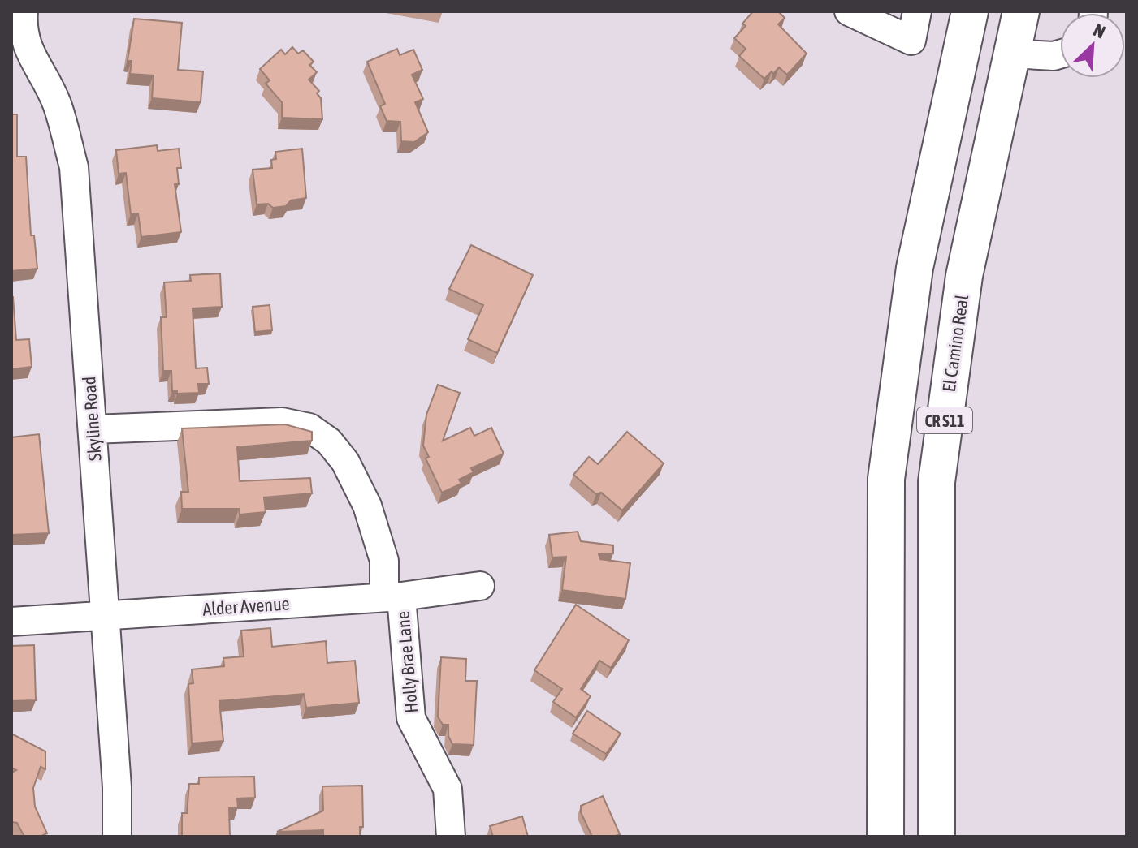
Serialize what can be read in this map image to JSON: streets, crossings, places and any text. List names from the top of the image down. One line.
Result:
{"streets":{"main road":["El Camino Real","CR S11"],"street":["Skyline Road","Alder Avenue","Holly Brae Lane"]},"crossings":[["Skyline Road","Alder Avenue"],["Skyline Road","Holly Brae Lane"],["Alder Avenue","Holly Brae Lane"]],"north":"top right"}
